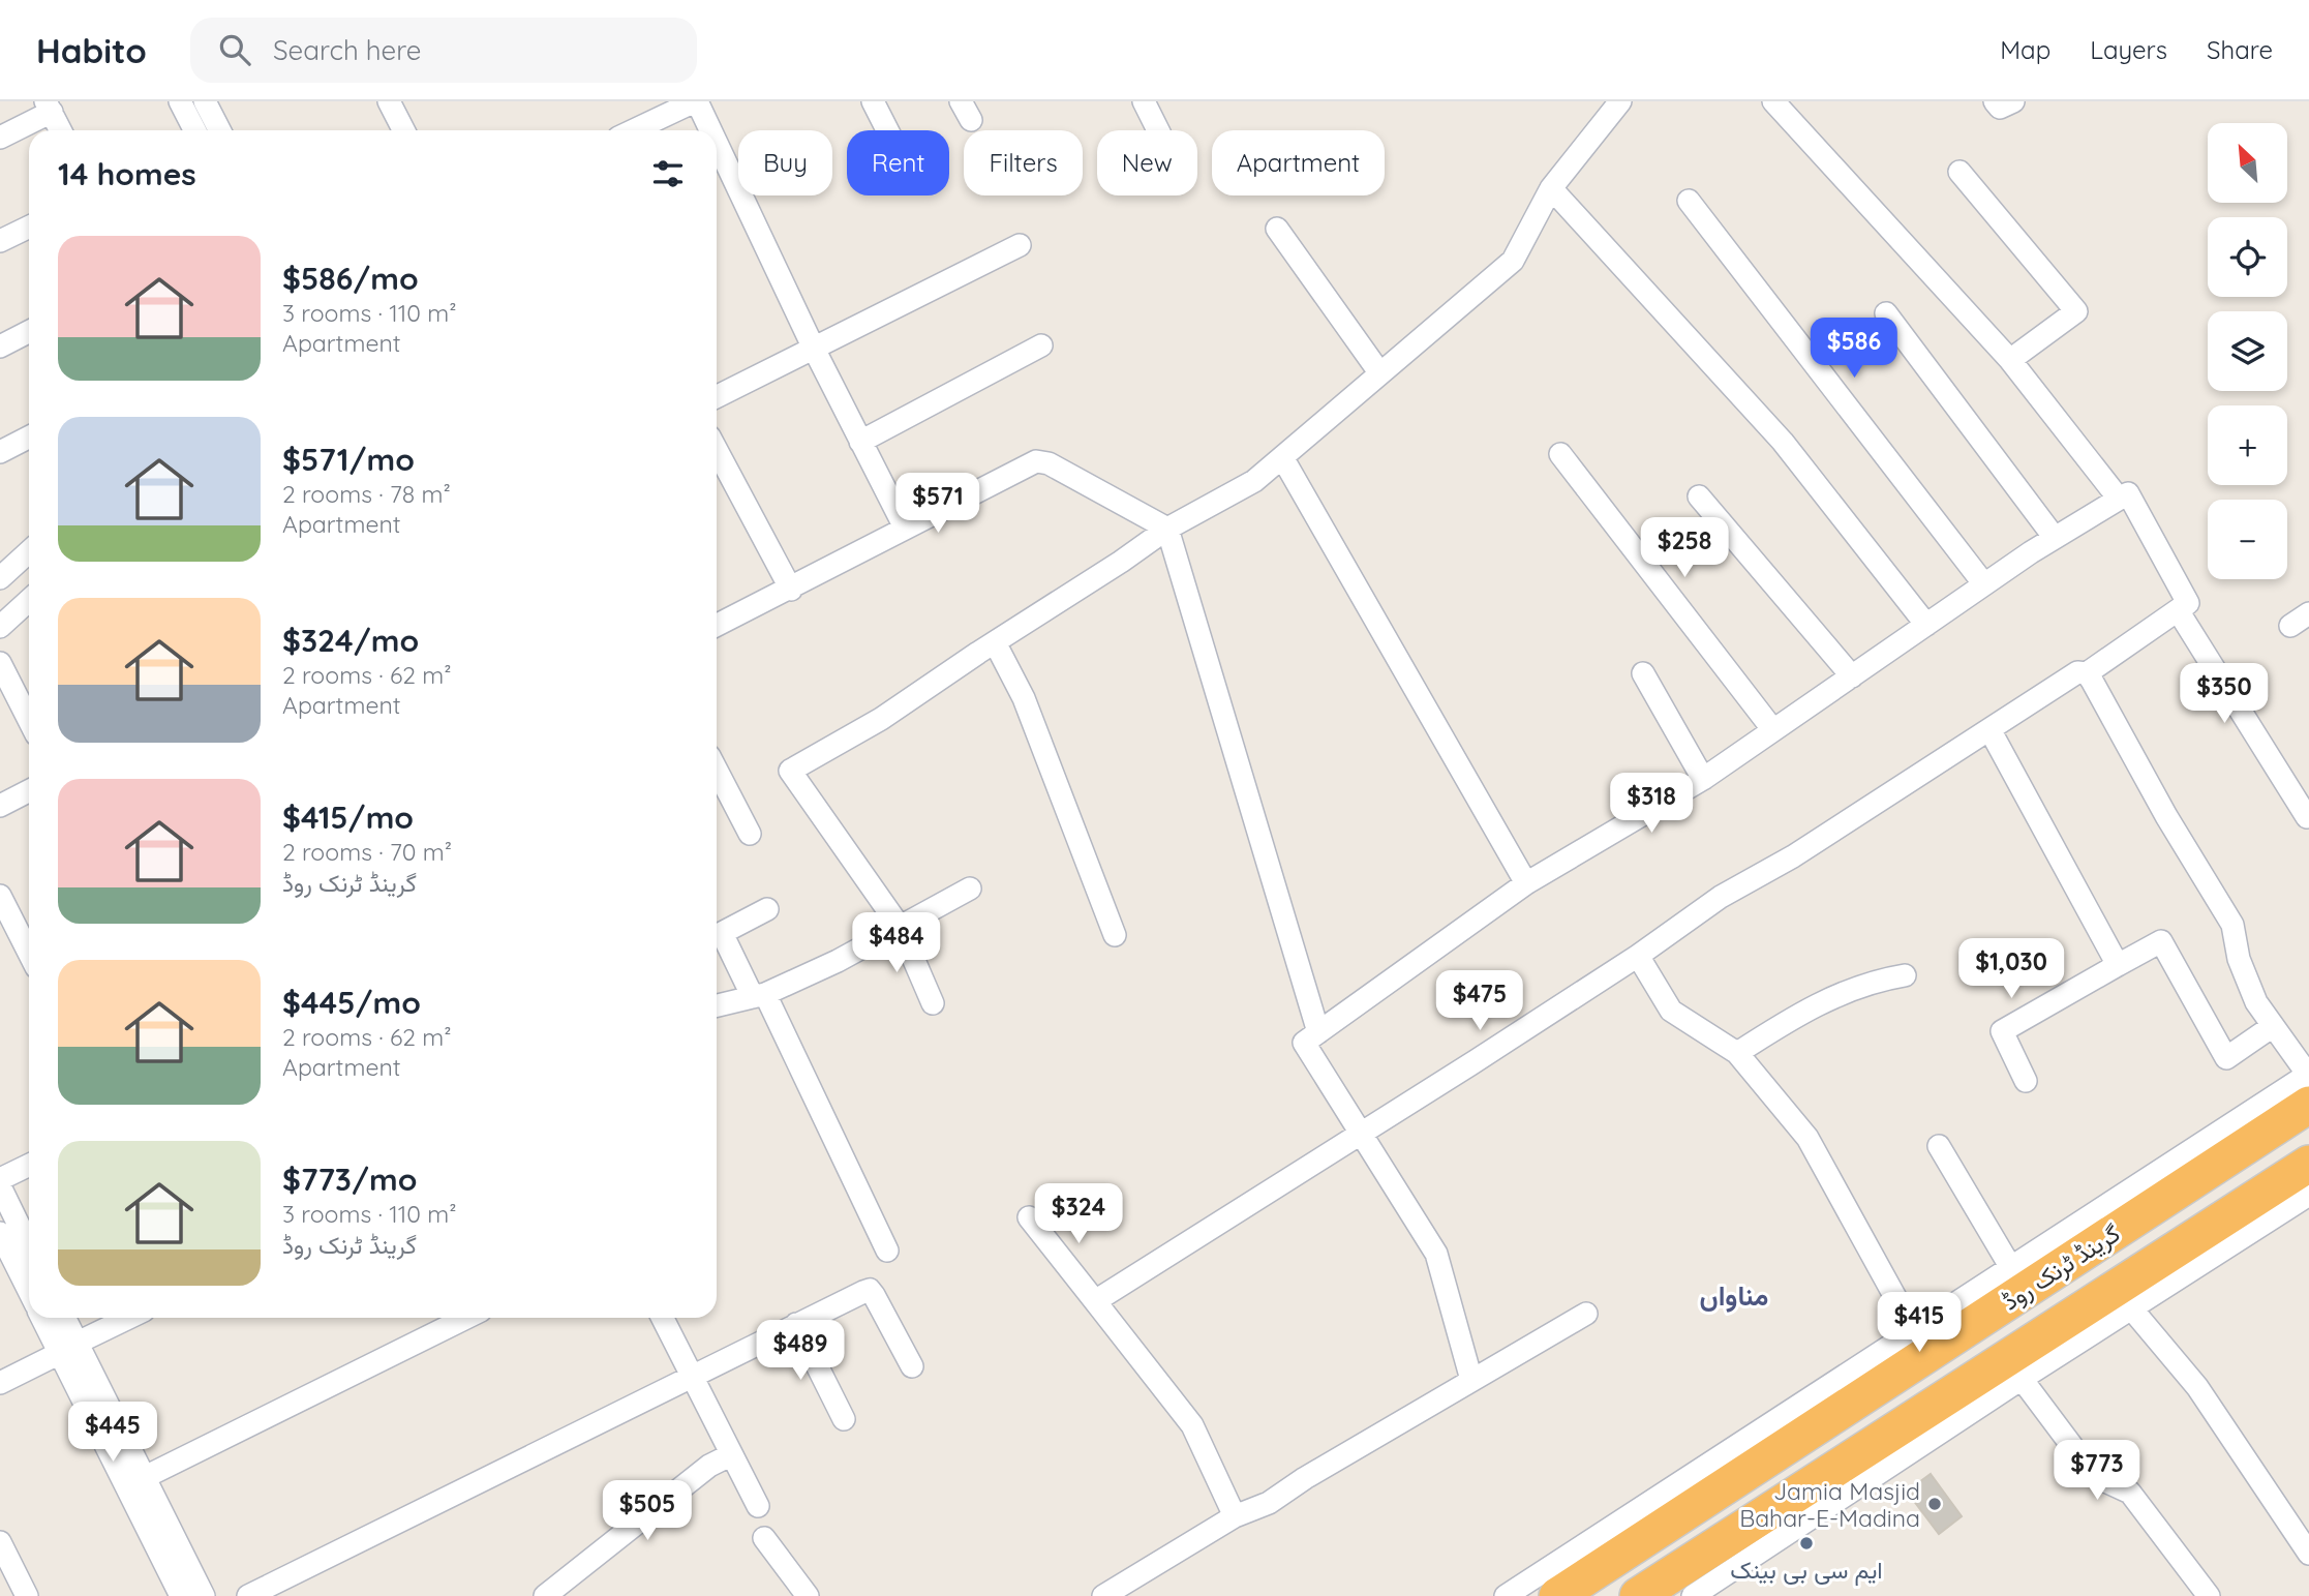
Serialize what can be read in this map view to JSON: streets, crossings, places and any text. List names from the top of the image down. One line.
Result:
{"streets":{"highway":["گرینڈ ٹرنک روڈ"]},"districts":["مناواں"],"places":["Jamia Masjid Bahar-E-Madina","ایم سی بی بینک"],"north":"top left","page":{"header":"Habito","search":"Search here","nav":["Map","Layers","Share"],"map_buttons":["+","−"],"chip":["Buy","Rent","Filters","New","Apartment"],"heading":"14 homes","list":[{"name":"$586/mo","note":"3 rooms · 110 m² · Apartment"},{"name":"$571/mo","note":"2 rooms · 78 m² · Apartment"},{"name":"$324/mo","note":"2 rooms · 62 m² · Apartment"},{"name":"$415/mo","note":"2 rooms · 70 m² · گرینڈ ٹرنک روڈ"},{"name":"$445/mo","note":"2 rooms · 62 m² · Apartment"},{"name":"$773/mo","note":"3 rooms · 110 m² · گرینڈ ٹرنک روڈ"}],"price":["$586","$571","$258","$350","$318","$484","$1,030","$475","$324","$415","$489","$445","$773","$505"]}}
